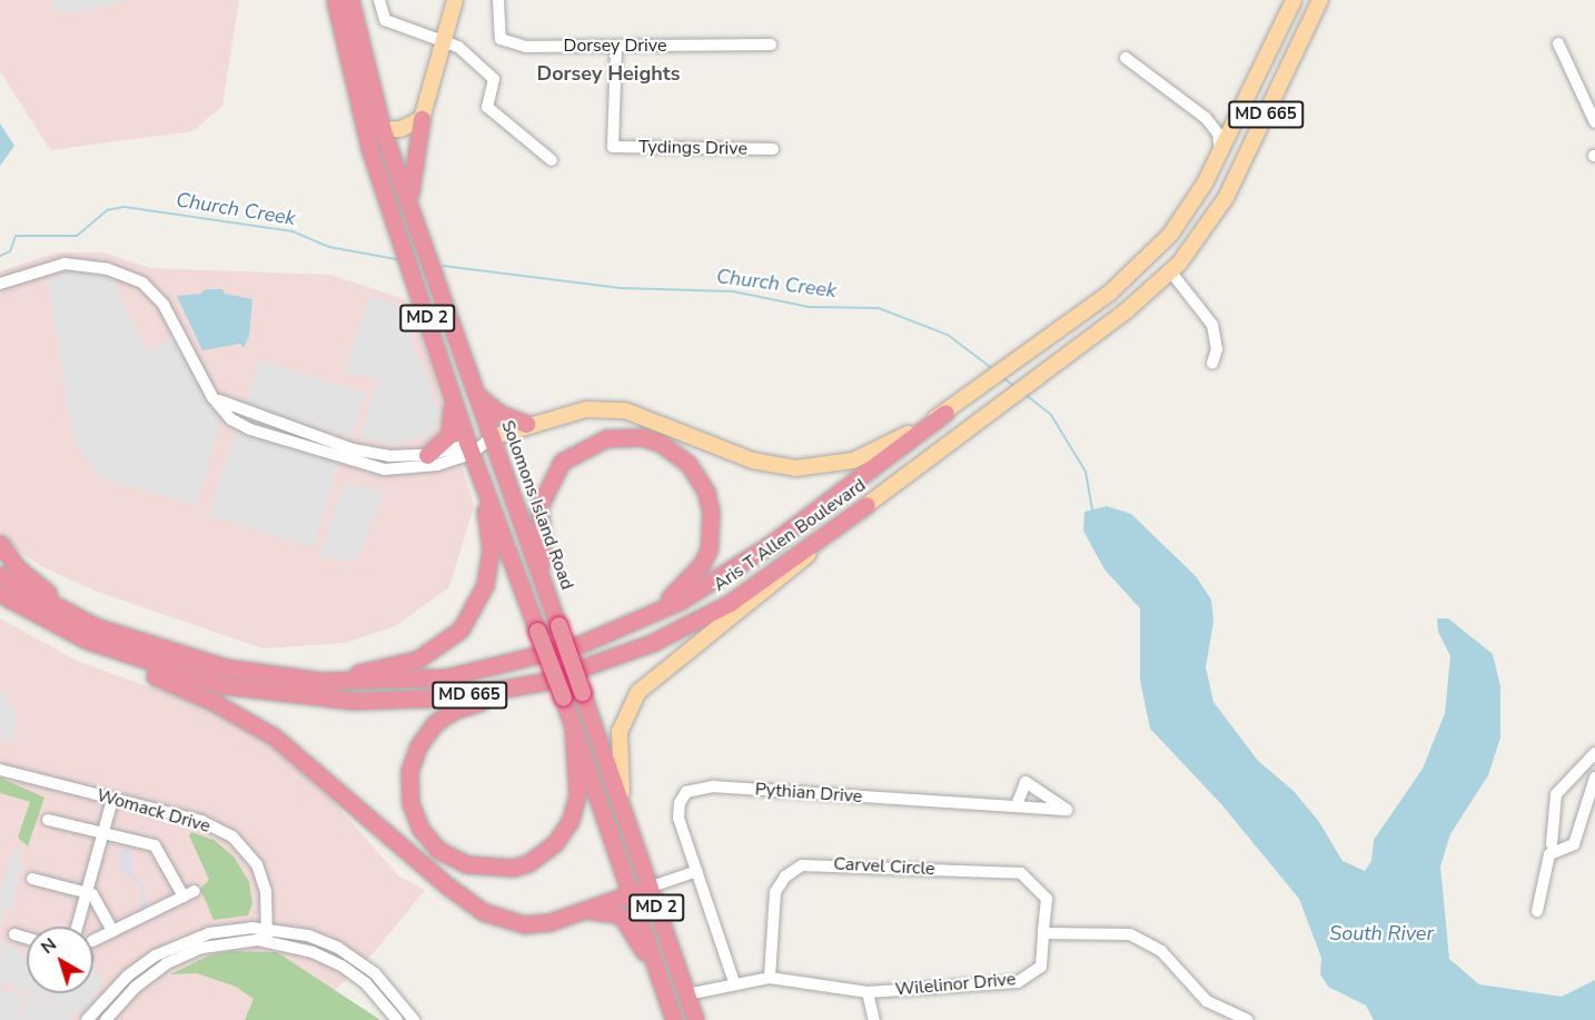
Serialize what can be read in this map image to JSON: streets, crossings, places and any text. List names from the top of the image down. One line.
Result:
{"streets":{"highway":["MD 665","MD 2","Solomons Island Road","Aris T Allen Boulevard"],"street":["Dorsey Drive","Tydings Drive","Pythian Drive","Womack Drive","Carvel Circle","Wilelinor Drive"]},"crossings":[["Dorsey Drive","Tydings Drive"],["Solomons Island Road","Wilelinor Drive"],["Carvel Circle","Wilelinor Drive"]],"districts":["Dorsey Heights"],"water":["Church Creek","South River"],"north":"top left"}
